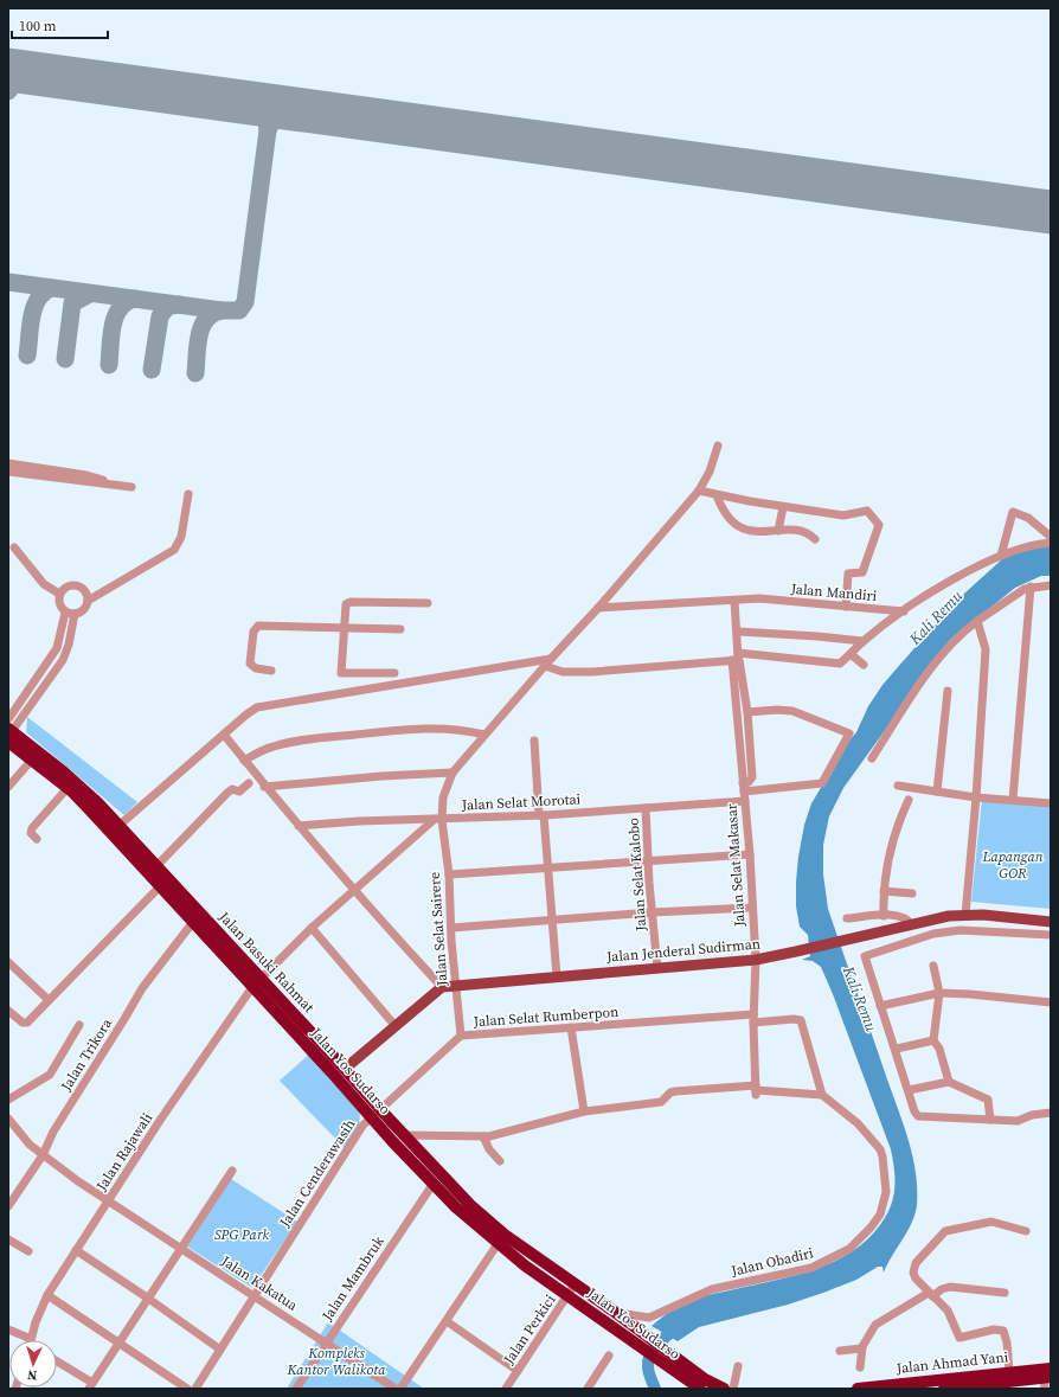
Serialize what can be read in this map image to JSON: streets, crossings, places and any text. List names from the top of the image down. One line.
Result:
{"streets":{"highway":["Jalan Basuki Rahmat","Jalan Yos Sudarso","Jalan Ahmad Yani"],"main road":["Jalan Jenderal Sudirman"],"street":["Jalan Mandiri","Jalan Selat Morotai","Jalan Selat Makasar","Jalan Selat Kalobo","Jalan Selat Sairere","Jalan Selat Rumberpon","Jalan Trikora","Jalan Rajawali","Jalan Cenderawasih","Jalan Obadiri","Jalan Mambruk","Jalan Kakatua","Jalan Perkici"]},"crossings":[["Jalan Mandiri","Jalan Selat Sairere"],["Jalan Selat Morotai","Jalan Selat Makasar"],["Jalan Selat Morotai","Jalan Selat Kalobo"],["Jalan Selat Morotai","Jalan Selat Sairere"],["Jalan Selat Morotai","Jalan Rajawali"],["Jalan Selat Makasar","Jalan Jenderal Sudirman"],["Jalan Selat Makasar","Jalan Selat Rumberpon"],["Jalan Selat Kalobo","Jalan Jenderal Sudirman"],["Jalan Selat Sairere","Jalan Jenderal Sudirman"],["Jalan Selat Sairere","Jalan Selat Rumberpon"],["Jalan Selat Sairere","Jalan Rajawali"],["Jalan Jenderal Sudirman","Jalan Basuki Rahmat"],["Jalan Basuki Rahmat","Jalan Selat Rumberpon"],["Jalan Basuki Rahmat","Jalan Yos Sudarso"],["Jalan Basuki Rahmat","Jalan Rajawali"],["Jalan Basuki Rahmat","Jalan Cenderawasih"],["Jalan Basuki Rahmat","Jalan Obadiri"],["Jalan Basuki Rahmat","Jalan Perkici"],["Jalan Selat Rumberpon","Jalan Yos Sudarso"],["Jalan Selat Rumberpon","Jalan Cenderawasih"],["Jalan Selat Rumberpon","Jalan Obadiri"],["Jalan Trikora","Jalan Yos Sudarso"],["Jalan Trikora","Jalan Kakatua"],["Jalan Yos Sudarso","Jalan Rajawali"],["Jalan Yos Sudarso","Jalan Cenderawasih"],["Jalan Yos Sudarso","Jalan Mambruk"],["Jalan Yos Sudarso","Jalan Perkici"],["Jalan Rajawali","Jalan Kakatua"],["Jalan Cenderawasih","Jalan Kakatua"],["Jalan Mambruk","Jalan Kakatua"]],"water":["Kali Remu"],"parks":["Lapangan GOR","SPG Park","Kompleks Kantor Walikota"],"scale_bar":"100 m","north":"bottom"}
